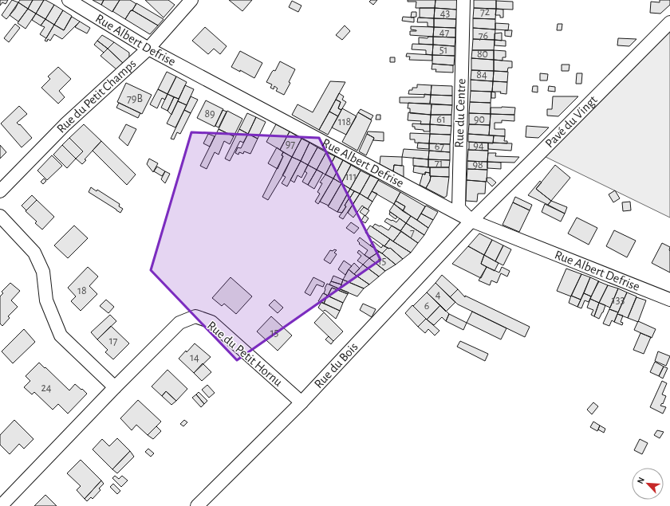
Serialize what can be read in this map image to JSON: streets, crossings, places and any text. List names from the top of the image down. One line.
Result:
{"streets":{"street":["Rue Albert Defrise","Rue du Petit Champs","Rue du Centre","Pavé du Vingt","Rue du Petit Hornu","Rue du Bois"]},"crossings":[["Rue Albert Defrise","Rue du Petit Champs"],["Rue Albert Defrise","Rue du Centre"],["Rue Albert Defrise","Pavé du Vingt"],["Rue Albert Defrise","Rue du Bois"],["Rue du Centre","Pavé du Vingt"],["Rue du Centre","Rue du Bois"],["Pavé du Vingt","Rue du Bois"],["Rue du Petit Hornu","Rue du Bois"]],"house_numbers":["72","43","47","76","51","80","84","79B","89","61","90","118","97","94","67","71","98","111","7","15","18","4","133","6","15","17","14","24"],"north":"top left"}
